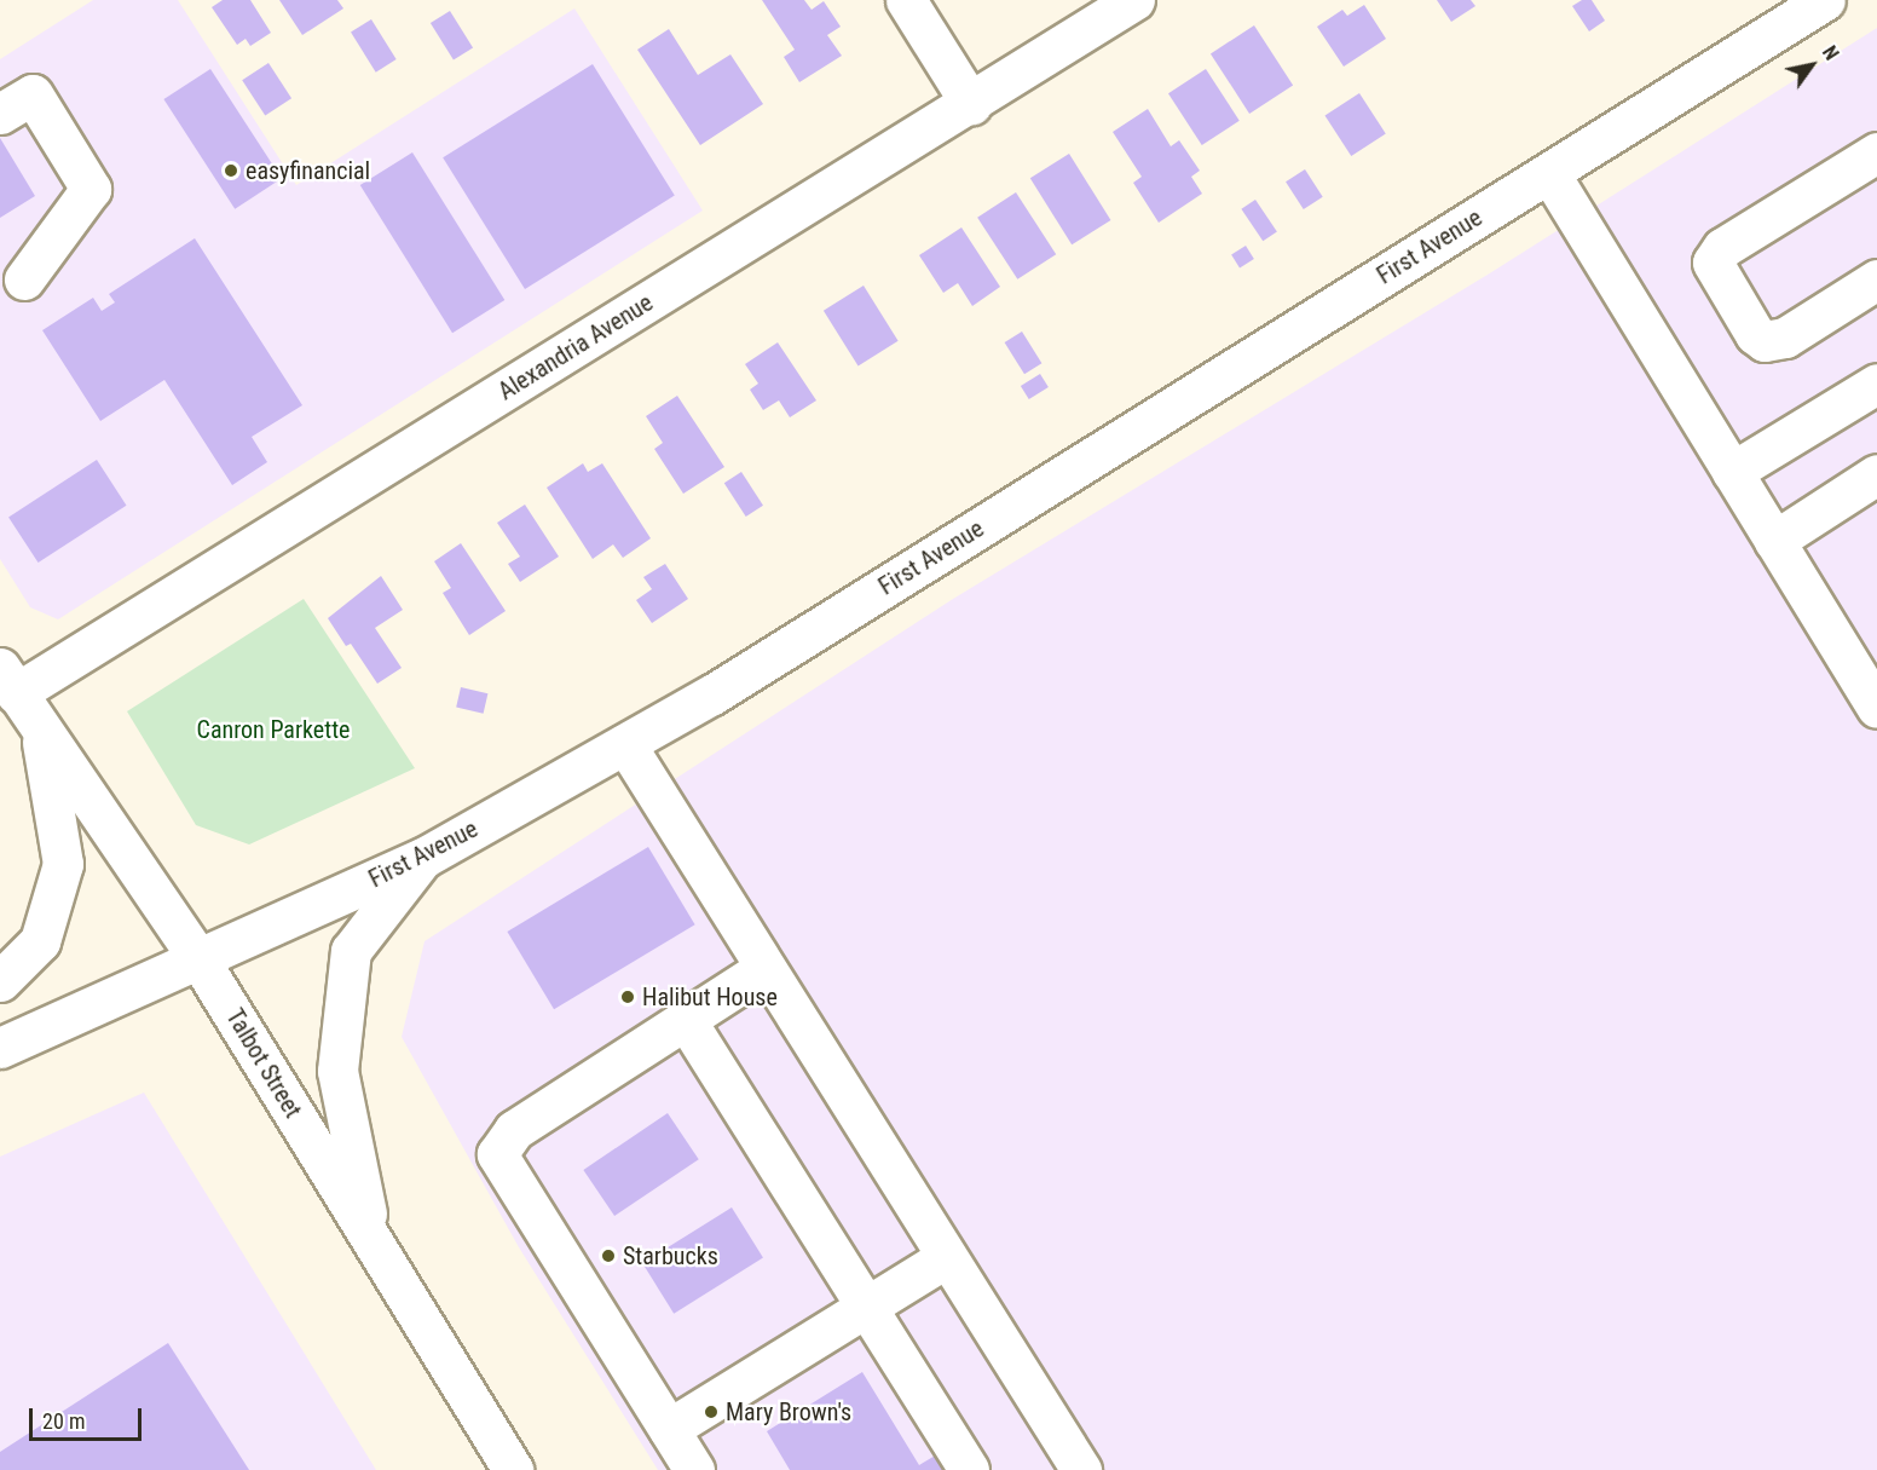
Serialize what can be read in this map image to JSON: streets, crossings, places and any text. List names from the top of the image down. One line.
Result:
{"streets":{"main road":["First Avenue","Alexandria Avenue","Talbot Street"]},"crossings":[["First Avenue","Talbot Street"],["Alexandria Avenue","Talbot Street"]],"parks":["Canron Parkette"],"places":["easyfinancial","Halibut House","Starbucks","Mary Brown's"],"scale_bar":"20 m","north":"top right"}
